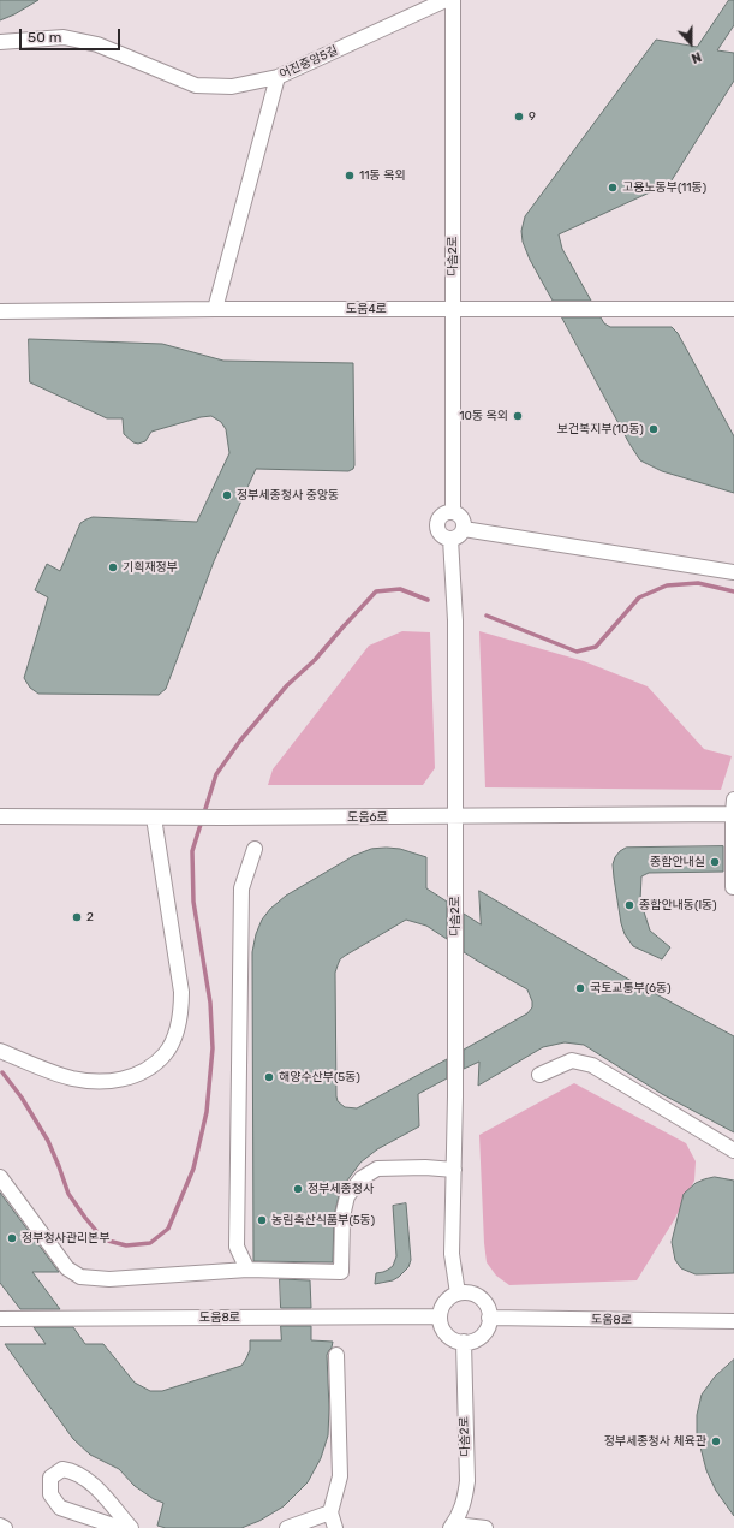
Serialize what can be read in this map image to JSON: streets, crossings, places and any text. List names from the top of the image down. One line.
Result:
{"streets":{"street":["어진중앙5길","다솜2로","도움4로","도움6로","도움8로"]},"crossings":[["다솜2로","도움4로"],["다솜2로","도움6로"],["다솜2로","도움8로"]],"places":["9","11동 옥외","고용노동부(11동)","10동 옥외","보건복지부(10동)","정부세종청사 중앙동","기획재정부","종합안내실","종합안내동(I동)","2","국토교통부(6동)","해양수산부(5동)","정부세종청사","농림축산식품부(5동)","정부청사관리본부","정부세종청사 체육관"],"scale_bar":"50 m","north":"bottom"}
